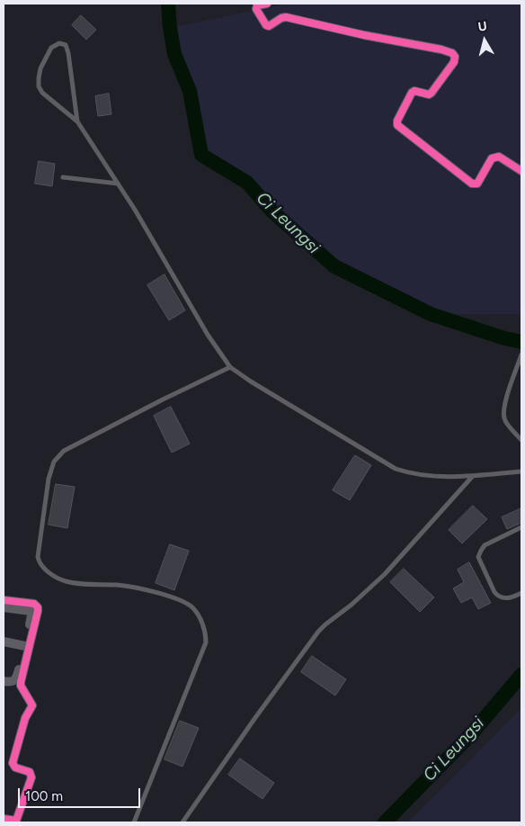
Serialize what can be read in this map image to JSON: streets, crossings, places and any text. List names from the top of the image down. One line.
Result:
{"water":["Ci Leungsi"],"scale_bar":"100 m","north":"top"}
